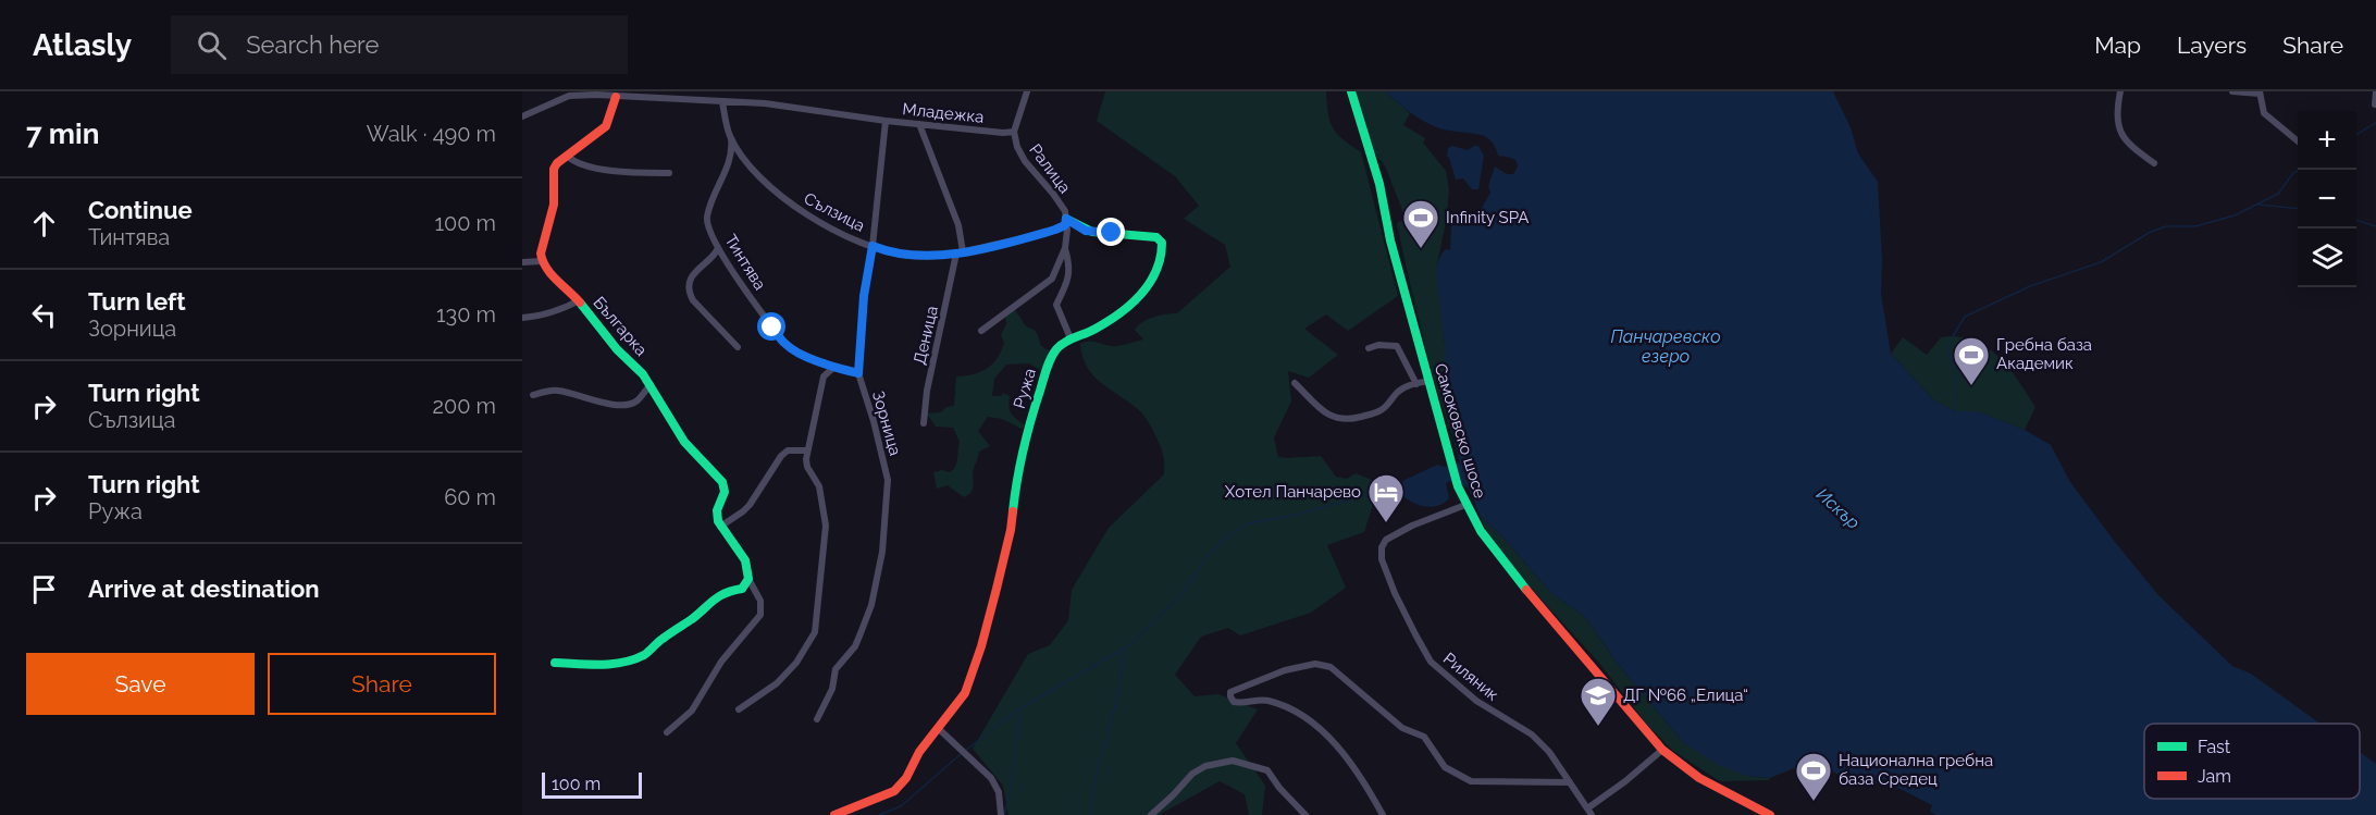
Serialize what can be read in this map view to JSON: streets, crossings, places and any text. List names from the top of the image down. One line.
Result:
{"streets":{"street":["Младежка","Ралица","Сълзица","Тинтява","Българка","Деница","Ружа","Зорница","Самоковско шосе","Риляник"]},"crossings":[["Младежка","Ралица"],["Младежка","Сълзица"],["Младежка","Деница"],["Младежка","Зорница"],["Ралица","Сълзица"],["Ралица","Ружа"],["Сълзица","Тинтява"],["Сълзица","Деница"],["Сълзица","Ружа"],["Сълзица","Зорница"],["Тинтява","Зорница"],["Самоковско шосе","Риляник"]],"water":["Панчаревско езеро","Искър"],"places":{"sports":["Infinity SPA","Гребна база Академик","Национална гребна база Средец"],"hotel":["Хотел Панчарево"],"school or university":["ДГ №66 „Елица“"]},"legend":["Fast","Jam"],"scale_bar":"100 m","page":{"header":"Atlasly","search":"Search here","nav":["Map","Layers","Share"],"heading":["7 min","Walk · 490 m"],"map_buttons":["+","−"],"list":[["Continue","Тинтява","100 m"],["Turn left","Зорница","130 m"],["Turn right","Сълзица","200 m"],["Turn right","Ружа","60 m"],"Arrive at destination"],"buttons":["Save","Share"],"scale":"100 m"}}
